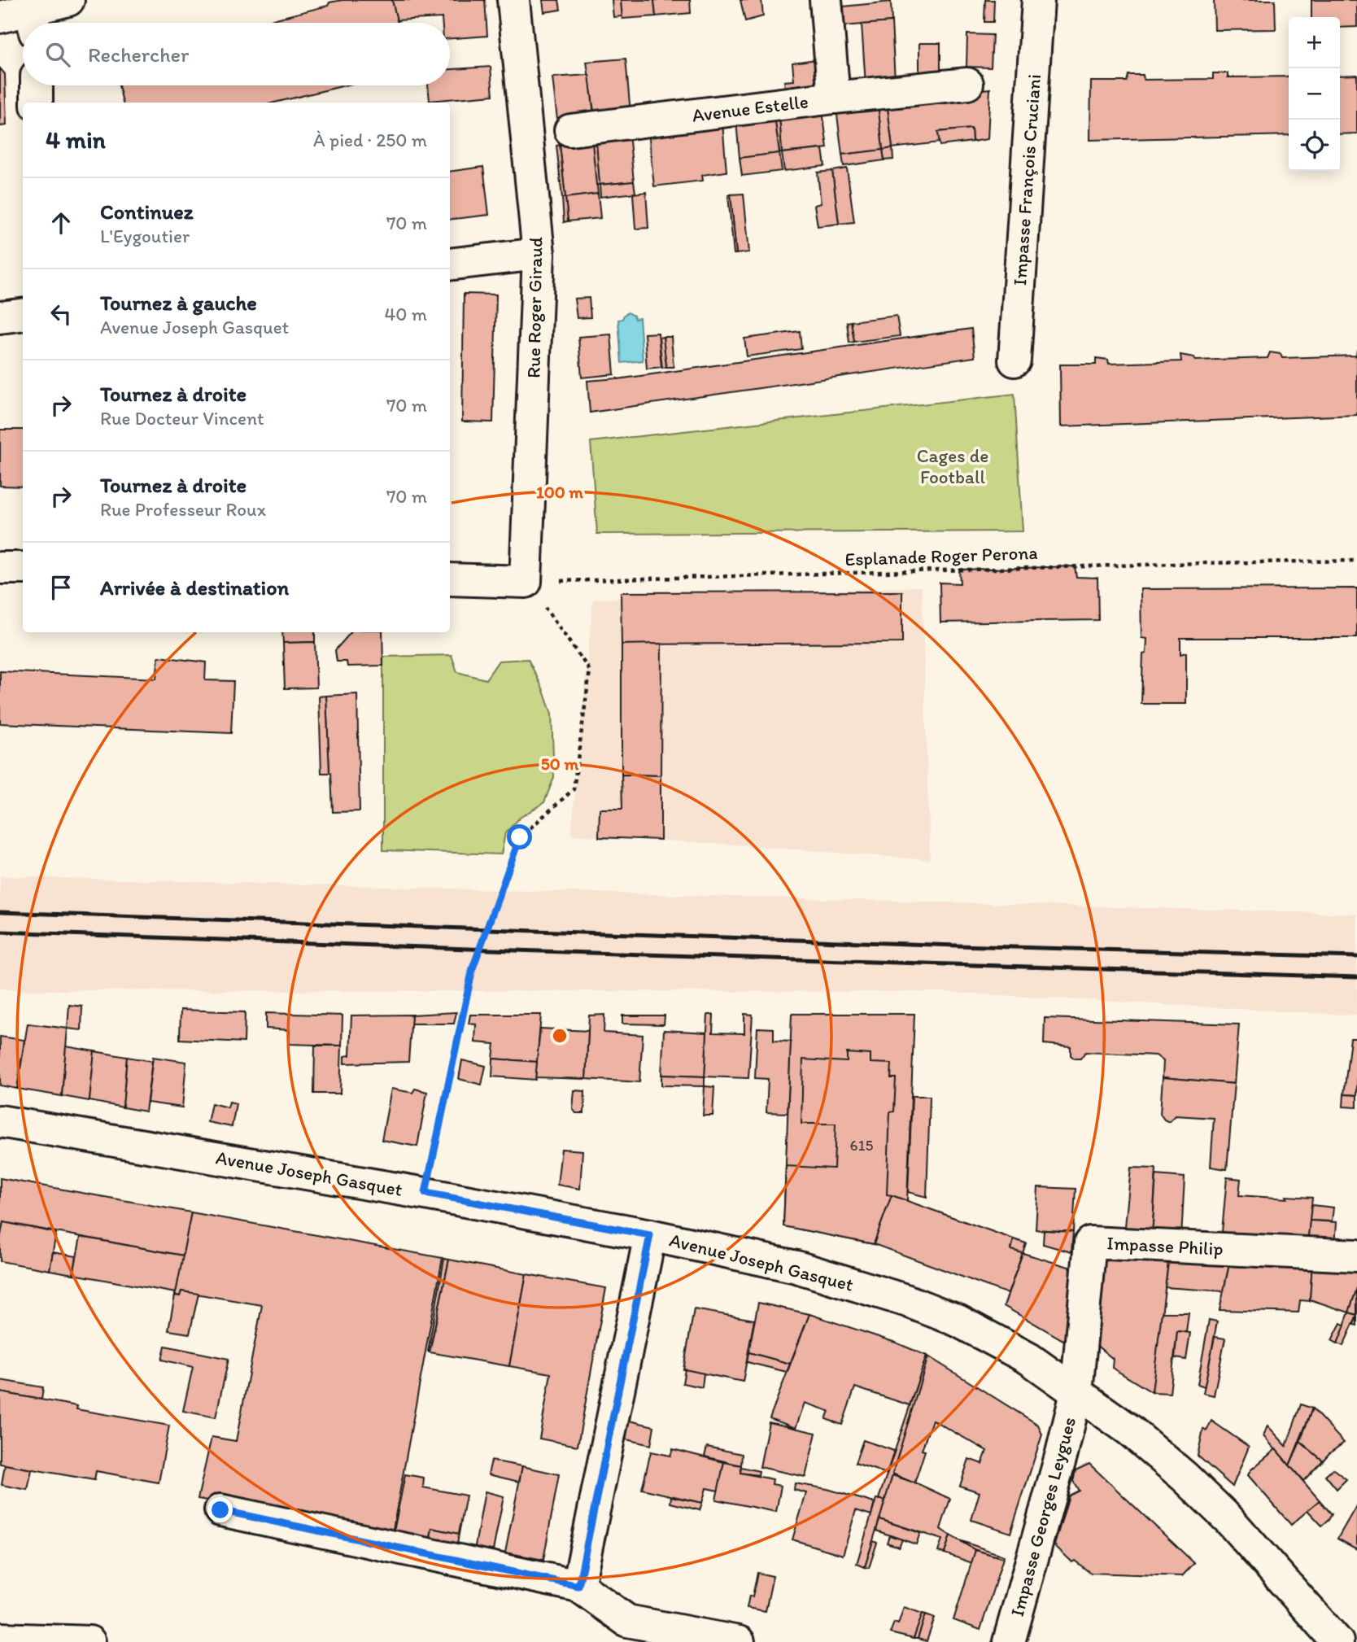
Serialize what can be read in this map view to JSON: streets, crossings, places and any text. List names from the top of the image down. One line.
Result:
{"streets":{"main road":["Avenue Estelle","Impasse François Cruciani","Rue Roger Giraud","Avenue Joseph Gasquet","Impasse Philip","Impasse Georges Leygues"],"path":["Esplanade Roger Perona"]},"crossings":[["Rue Roger Giraud","Esplanade Roger Perona"],["Avenue Joseph Gasquet","Impasse Philip"],["Avenue Joseph Gasquet","Impasse Georges Leygues"],["Impasse Philip","Impasse Georges Leygues"]],"parks":["Cages de Football"],"house_numbers":["615"],"page":{"map_buttons":["+","−"],"search":"Rechercher","heading":["4 min","À pied · 250 m"],"list":[["Continuez","L'Eygoutier","70 m"],["Tournez à gauche","Avenue Joseph Gasquet","40 m"],["Tournez à droite","Rue Docteur Vincent","70 m"],["Tournez à droite","Rue Professeur Roux","70 m"],"Arrivée à destination"]},"rings":["100 m","50 m"]}
